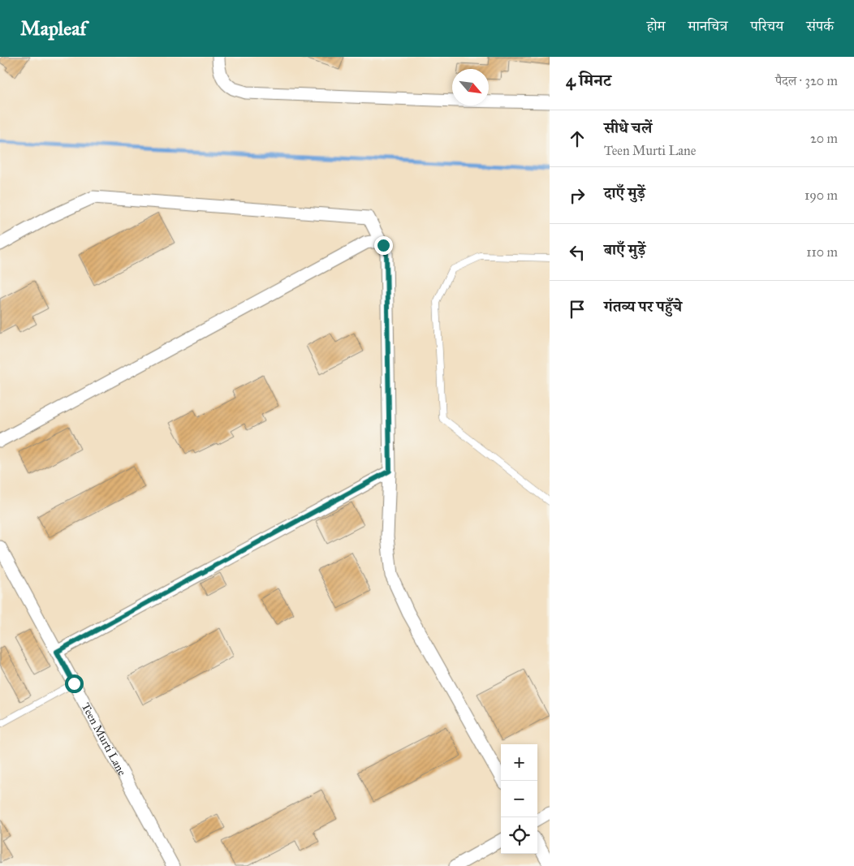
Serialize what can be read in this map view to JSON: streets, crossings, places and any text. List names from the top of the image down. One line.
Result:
{"streets":{"street":["Teen Murti Lane"]},"north":"bottom right","page":{"header":"Mapleaf","nav":["होम","मानचित्र","परिचय","संपर्क"],"heading":["4 मिनट","पैदल · 320 m"],"list":[["सीधे चलें","Teen Murti Lane","20 m"],["दाएँ मुड़ें","190 m"],["बाएँ मुड़ें","110 m"],"गंतव्य पर पहुँचे"],"map_buttons":["+","−"]}}
